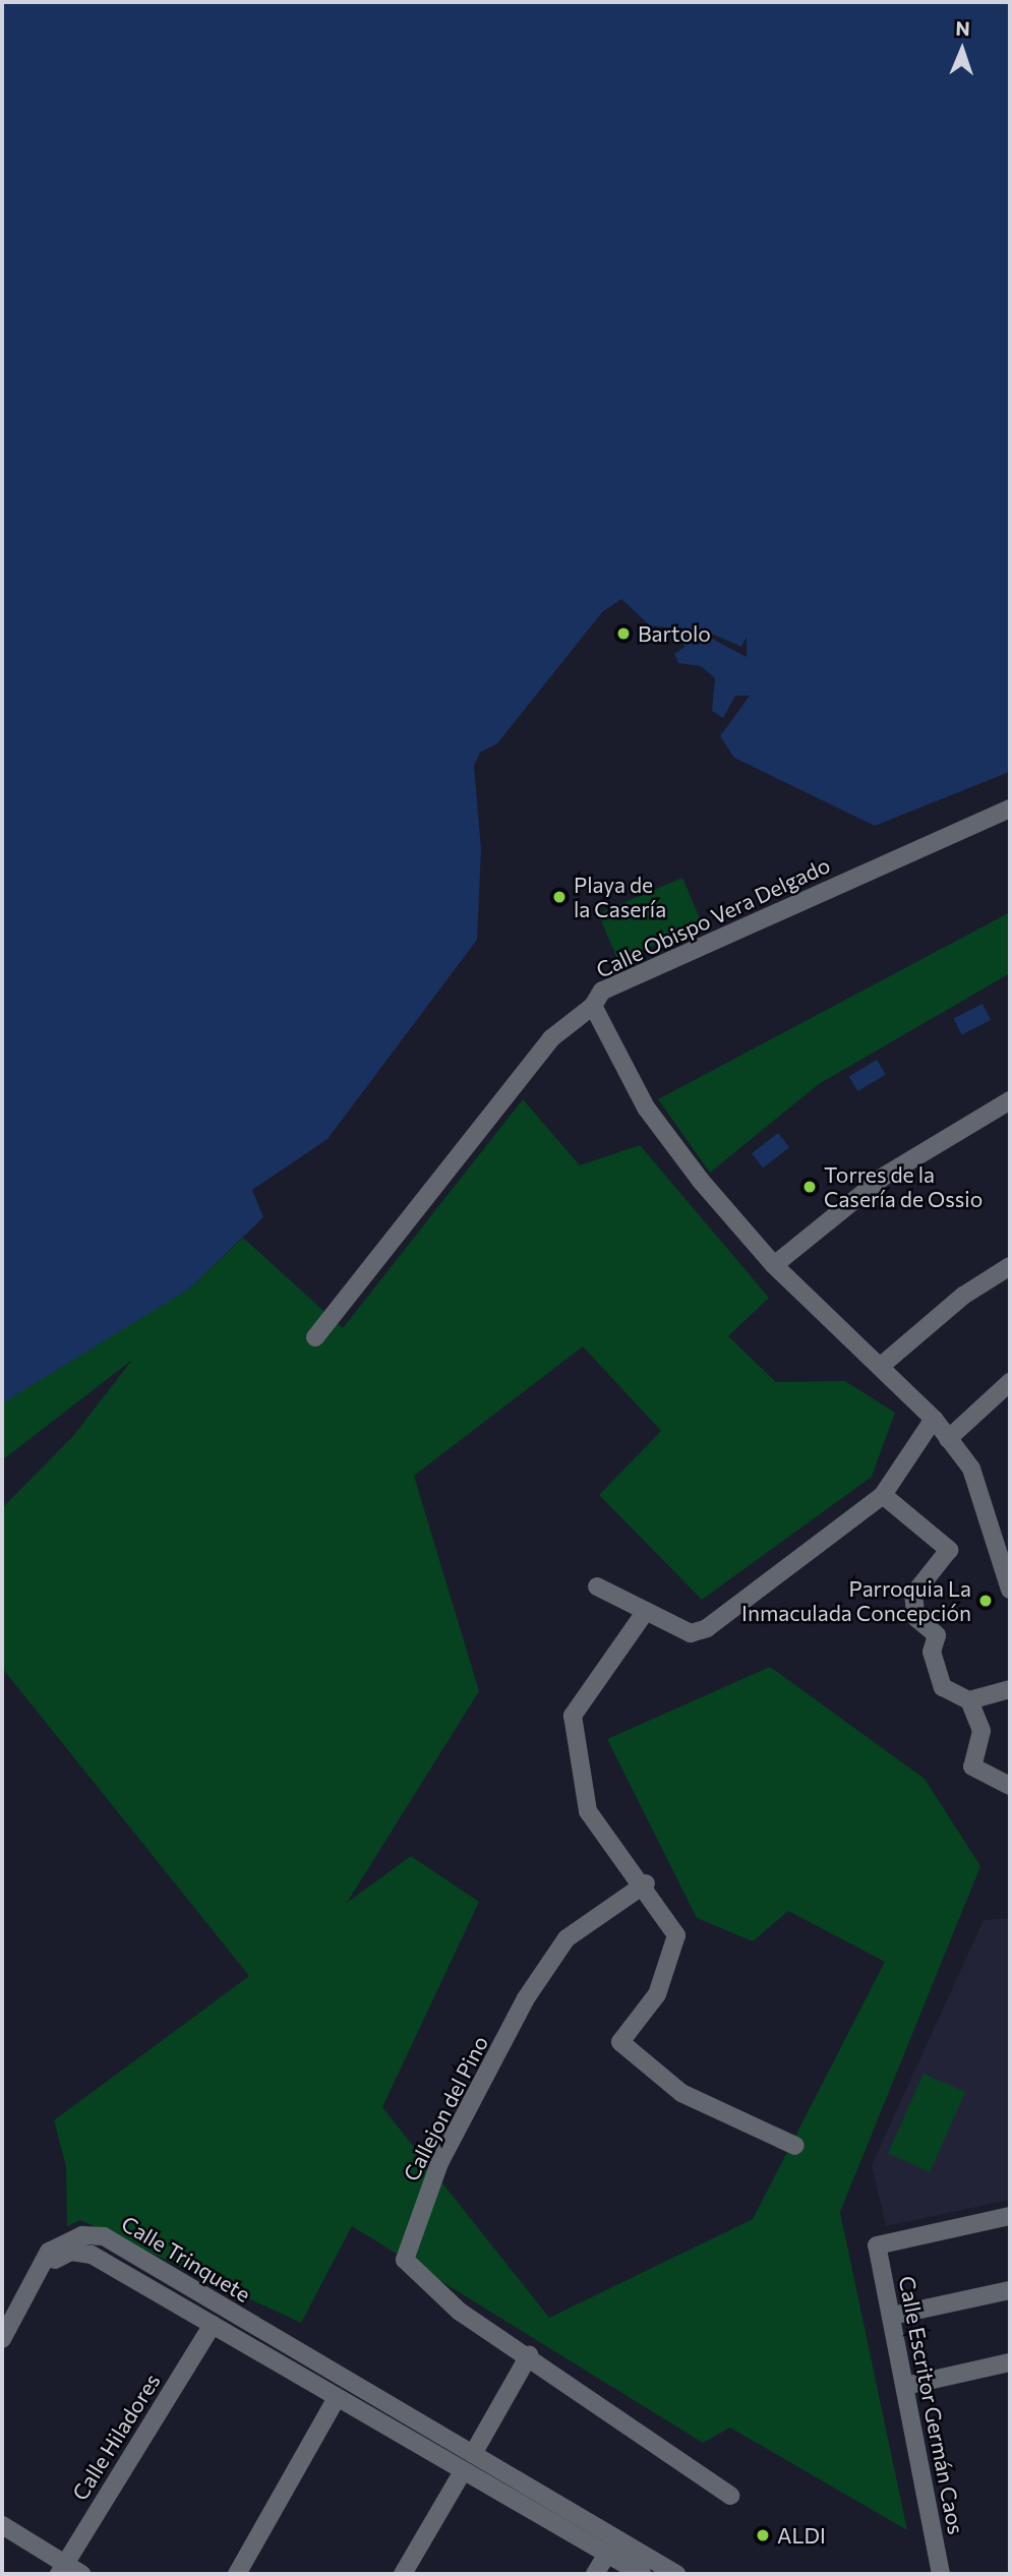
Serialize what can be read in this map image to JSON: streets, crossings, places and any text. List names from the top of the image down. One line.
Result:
{"streets":{"street":["Calle Obispo Vera Delgado","Callejon del Pino","Calle Trinquete","Calle Escritor Germán Caos","Calle Hiladores"]},"crossings":[["Calle Trinquete","Calle Hiladores"]],"places":["Bartolo","Playa de la Casería","Torres de la Casería de Ossio","Parroquia La Inmaculada Concepción","ALDI"],"north":"top"}
